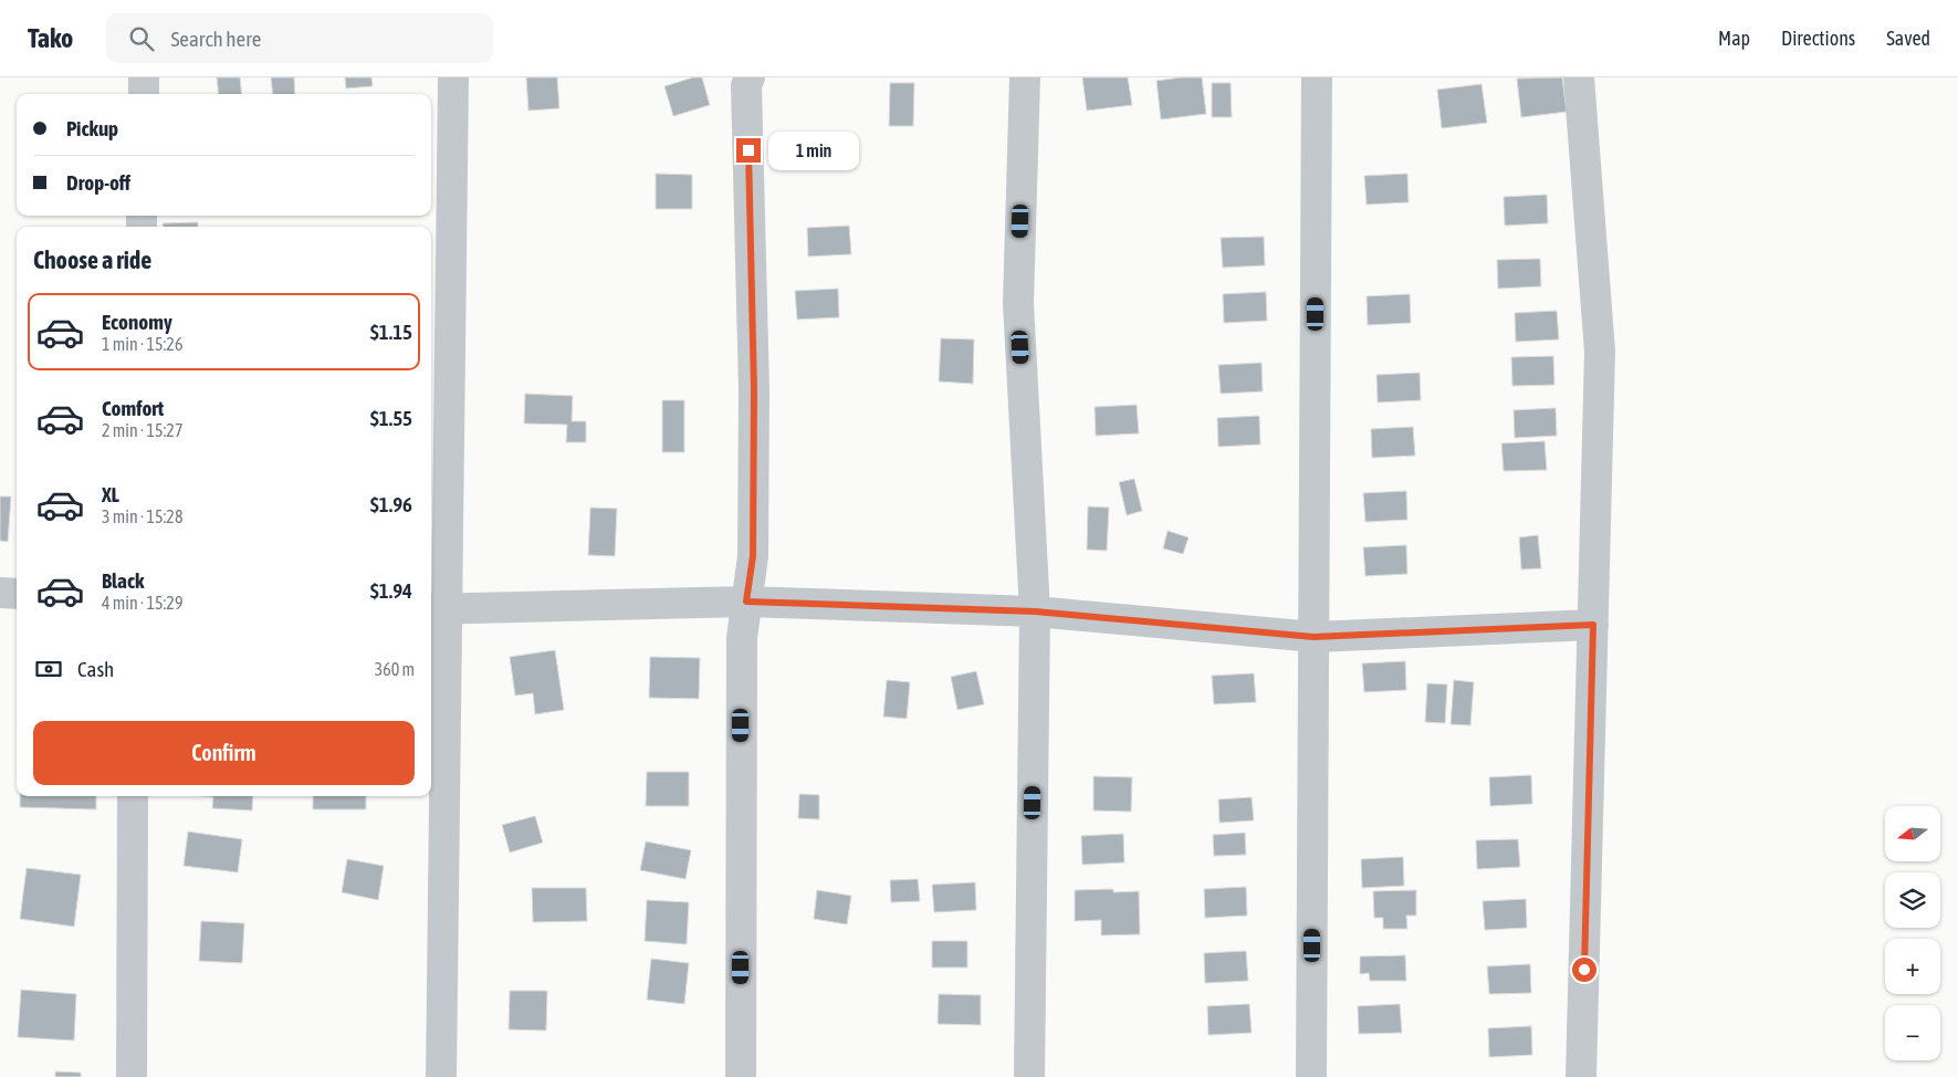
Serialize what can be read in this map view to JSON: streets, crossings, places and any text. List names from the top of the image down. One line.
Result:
{"north":"left","page":{"header":"Tako","search":"Search here","nav":["Map","Directions","Saved"],"banner":["Pickup","Drop-off"],"bubble":"1 min","heading":"Choose a ride","list":[{"name":"Economy","note":"1 min · 15:26","value":"$1.15"},{"name":"Comfort","note":"2 min · 15:27","value":"$1.55"},{"name":"XL","note":"3 min · 15:28","value":"$1.96"},{"name":"Black","note":"4 min · 15:29","value":"$1.94"}],"pay":["Cash","360 m"],"buttons":"Confirm","map_buttons":["+","−"]}}
